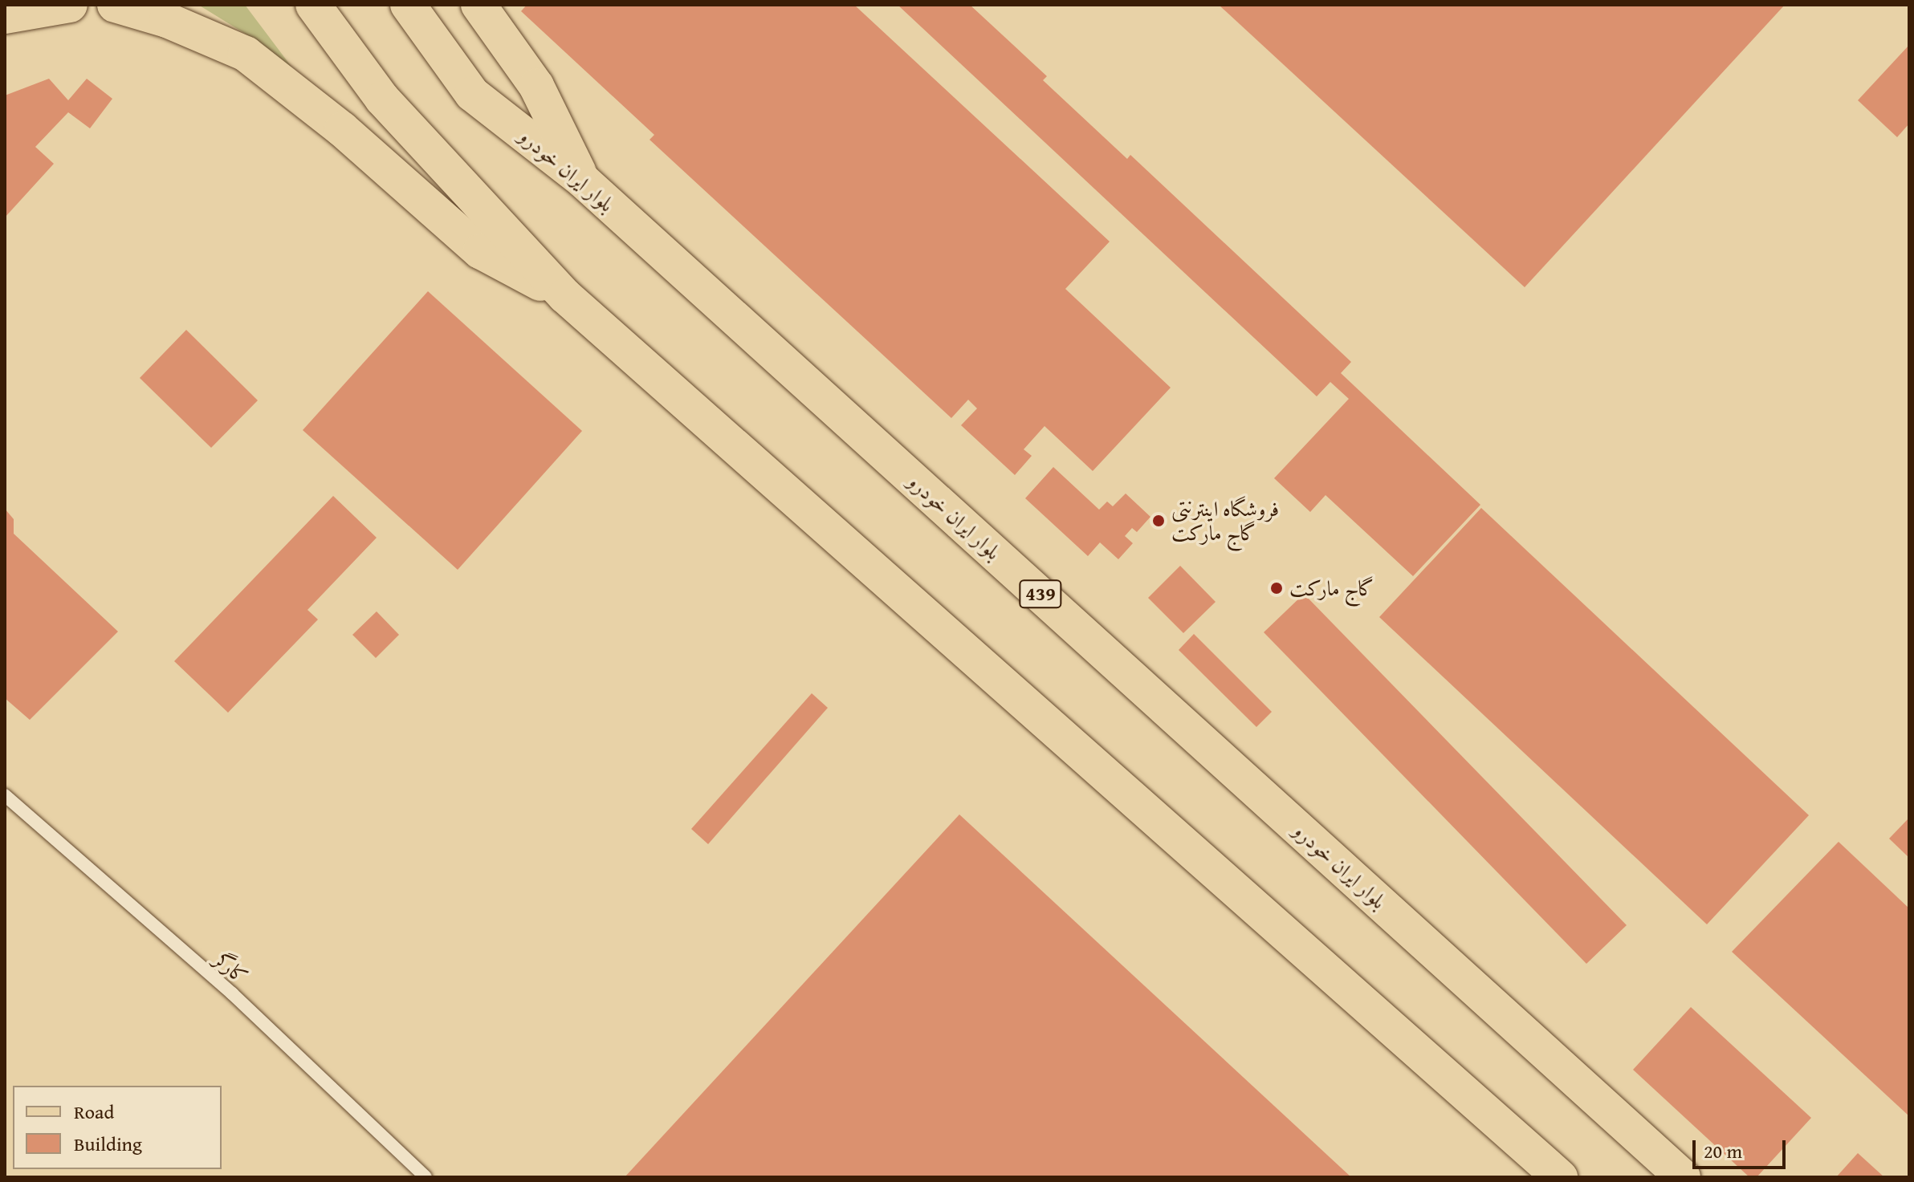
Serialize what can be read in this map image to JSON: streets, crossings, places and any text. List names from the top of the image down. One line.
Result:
{"streets":{"main road":["بلوار ایران خودرو","439"],"lane":["کارگر"]},"places":["فروشگاه اینترنتی گاج مارکت","گاج مارکت"],"legend":["Road","Building"],"scale_bar":"20 m"}
